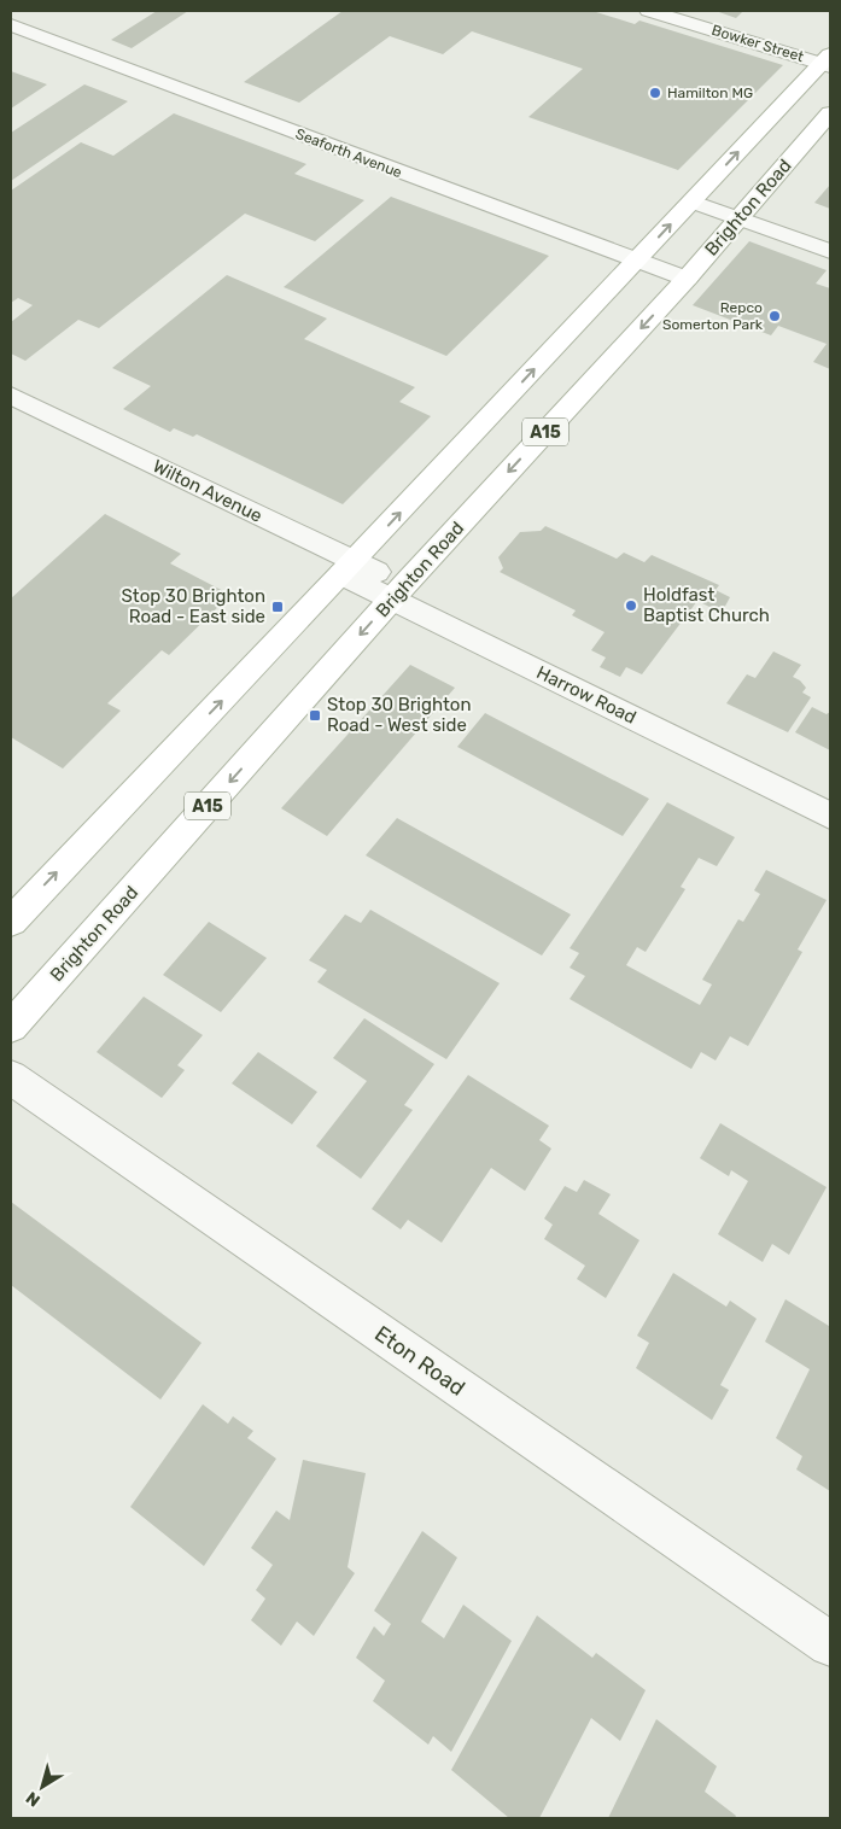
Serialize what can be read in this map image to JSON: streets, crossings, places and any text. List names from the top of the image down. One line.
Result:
{"streets":{"main road":["Brighton Road","A15"],"street":["Bowker Street","Seaforth Avenue","Wilton Avenue","Harrow Road","Eton Road"]},"crossings":[["Bowker Street","A15"],["Seaforth Avenue","Brighton Road"],["Seaforth Avenue","A15"],["Brighton Road","Harrow Road"],["A15","Wilton Avenue"],["A15","Harrow Road"],["Wilton Avenue","Harrow Road"]],"places":{"other":["Hamilton MG","Repco Somerton Park","Holdfast Baptist Church"],"transit":["Stop 30 Brighton Road - East side","Stop 30 Brighton Road - West side"]},"north":"bottom left"}
